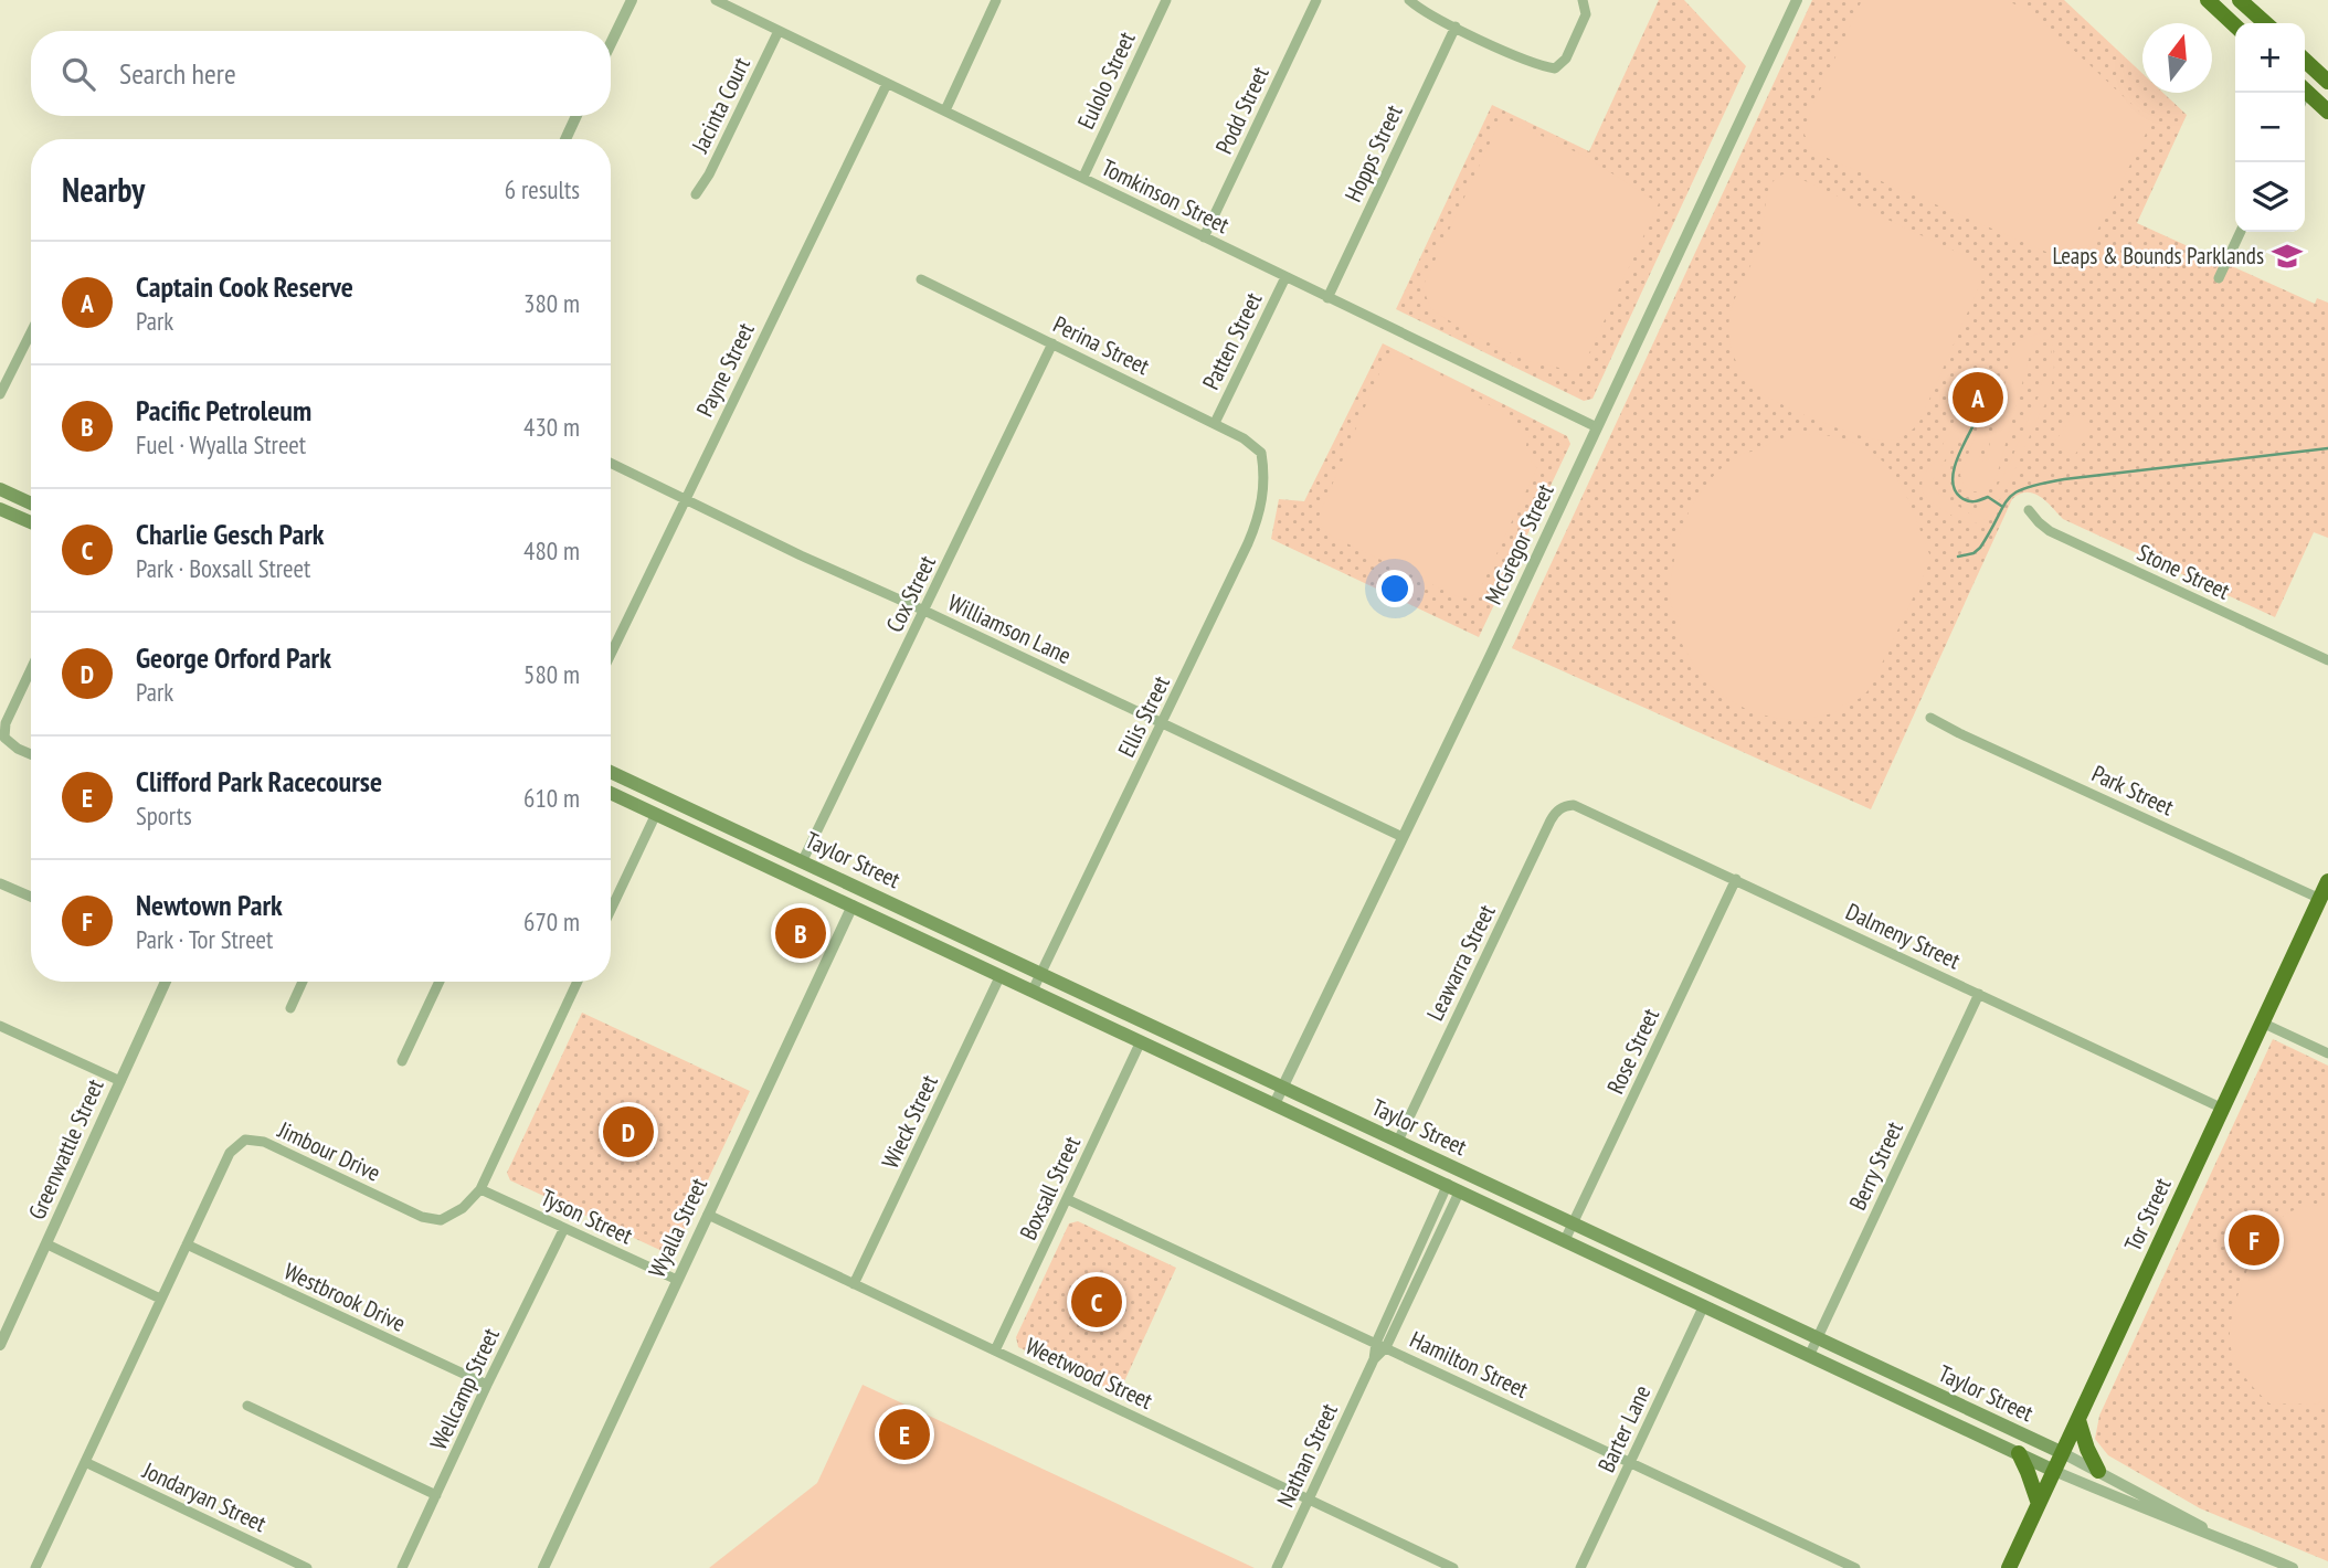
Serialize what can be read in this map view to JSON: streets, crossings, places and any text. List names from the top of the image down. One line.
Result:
{"streets":{"highway":["Tor Street"],"main road":["Taylor Street"],"street":["Eulolo Street","Jacinta Court","Podd Street","Hopps Street","Tomkinson Street","Patten Street","Perina Street","Payne Street","McGregor Street","Stone Street","Cox Street","Williamson Lane","Ellis Street","Park Street","Dalmeny Street","Leawarra Street","Rose Street","Wieck Street","Greenwattle Street","Jimbour Drive","Berry Street","Boxsall Street","Tyson Street","Wyalla Street","Westbrook Drive","Hamilton Street","Weetwood Street","Wellcamp Street","Barter Lane","Nathan Street","Jondaryan Street"]},"crossings":[["Eulolo Street","Tomkinson Street"],["Jacinta Court","Tomkinson Street"],["Podd Street","Tomkinson Street"],["Hopps Street","Tomkinson Street"],["Tomkinson Street","Patten Street"],["Tomkinson Street","Payne Street"],["Tomkinson Street","McGregor Street"],["Patten Street","Perina Street"],["Perina Street","Cox Street"],["Perina Street","Ellis Street"],["Payne Street","Williamson Lane"],["McGregor Street","Williamson Lane"],["McGregor Street","Taylor Street"],["Cox Street","Williamson Lane"],["Cox Street","Taylor Street"],["Williamson Lane","Ellis Street"],["Ellis Street","Taylor Street"],["Park Street","Tor Street"],["Taylor Street","Leawarra Street"],["Taylor Street","Rose Street"],["Taylor Street","Wieck Street"],["Taylor Street","Berry Street"],["Taylor Street","Boxsall Street"],["Taylor Street","Tor Street"],["Taylor Street","Wyalla Street"],["Taylor Street","Barter Lane"],["Taylor Street","Nathan Street"],["Dalmeny Street","Leawarra Street"],["Dalmeny Street","Rose Street"],["Dalmeny Street","Berry Street"],["Dalmeny Street","Tor Street"],["Wieck Street","Weetwood Street"],["Jimbour Drive","Tyson Street"],["Jimbour Drive","Westbrook Drive"],["Jimbour Drive","Jondaryan Street"],["Boxsall Street","Hamilton Street"],["Boxsall Street","Weetwood Street"],["Tyson Street","Wyalla Street"],["Tyson Street","Wellcamp Street"],["Wyalla Street","Weetwood Street"],["Westbrook Drive","Wellcamp Street"],["Hamilton Street","Barter Lane"],["Hamilton Street","Nathan Street"],["Weetwood Street","Nathan Street"]],"places":{"school or university":["Leaps & Bounds Parklands"]},"north":"top","page":{"map_buttons":["+","−"],"search":"Search here","heading":["Nearby","6 results"],"list":[{"mark":"A","name":"Captain Cook Reserve","note":"Park","value":"380 m"},{"mark":"B","name":"Pacific Petroleum","note":"Fuel · Wyalla Street","value":"430 m"},{"mark":"C","name":"Charlie Gesch Park","note":"Park · Boxsall Street","value":"480 m"},{"mark":"D","name":"George Orford Park","note":"Park","value":"580 m"},{"mark":"E","name":"Clifford Park Racecourse","note":"Sports","value":"610 m"},{"mark":"F","name":"Newtown Park","note":"Park · Tor Street","value":"670 m"}],"pins":["A","B","D","F","C","E"]}}
